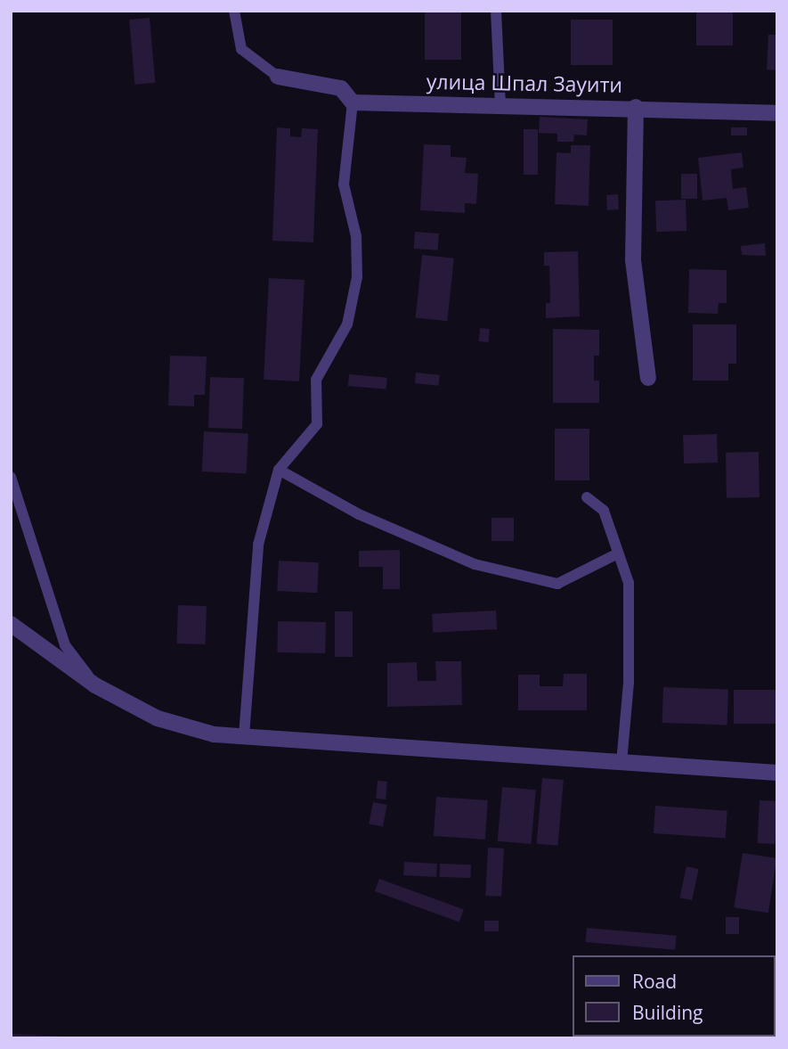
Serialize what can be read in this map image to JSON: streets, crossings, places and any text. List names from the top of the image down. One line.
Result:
{"streets":{"street":["улица Шпал Зауити"]},"legend":["Road","Building"]}
